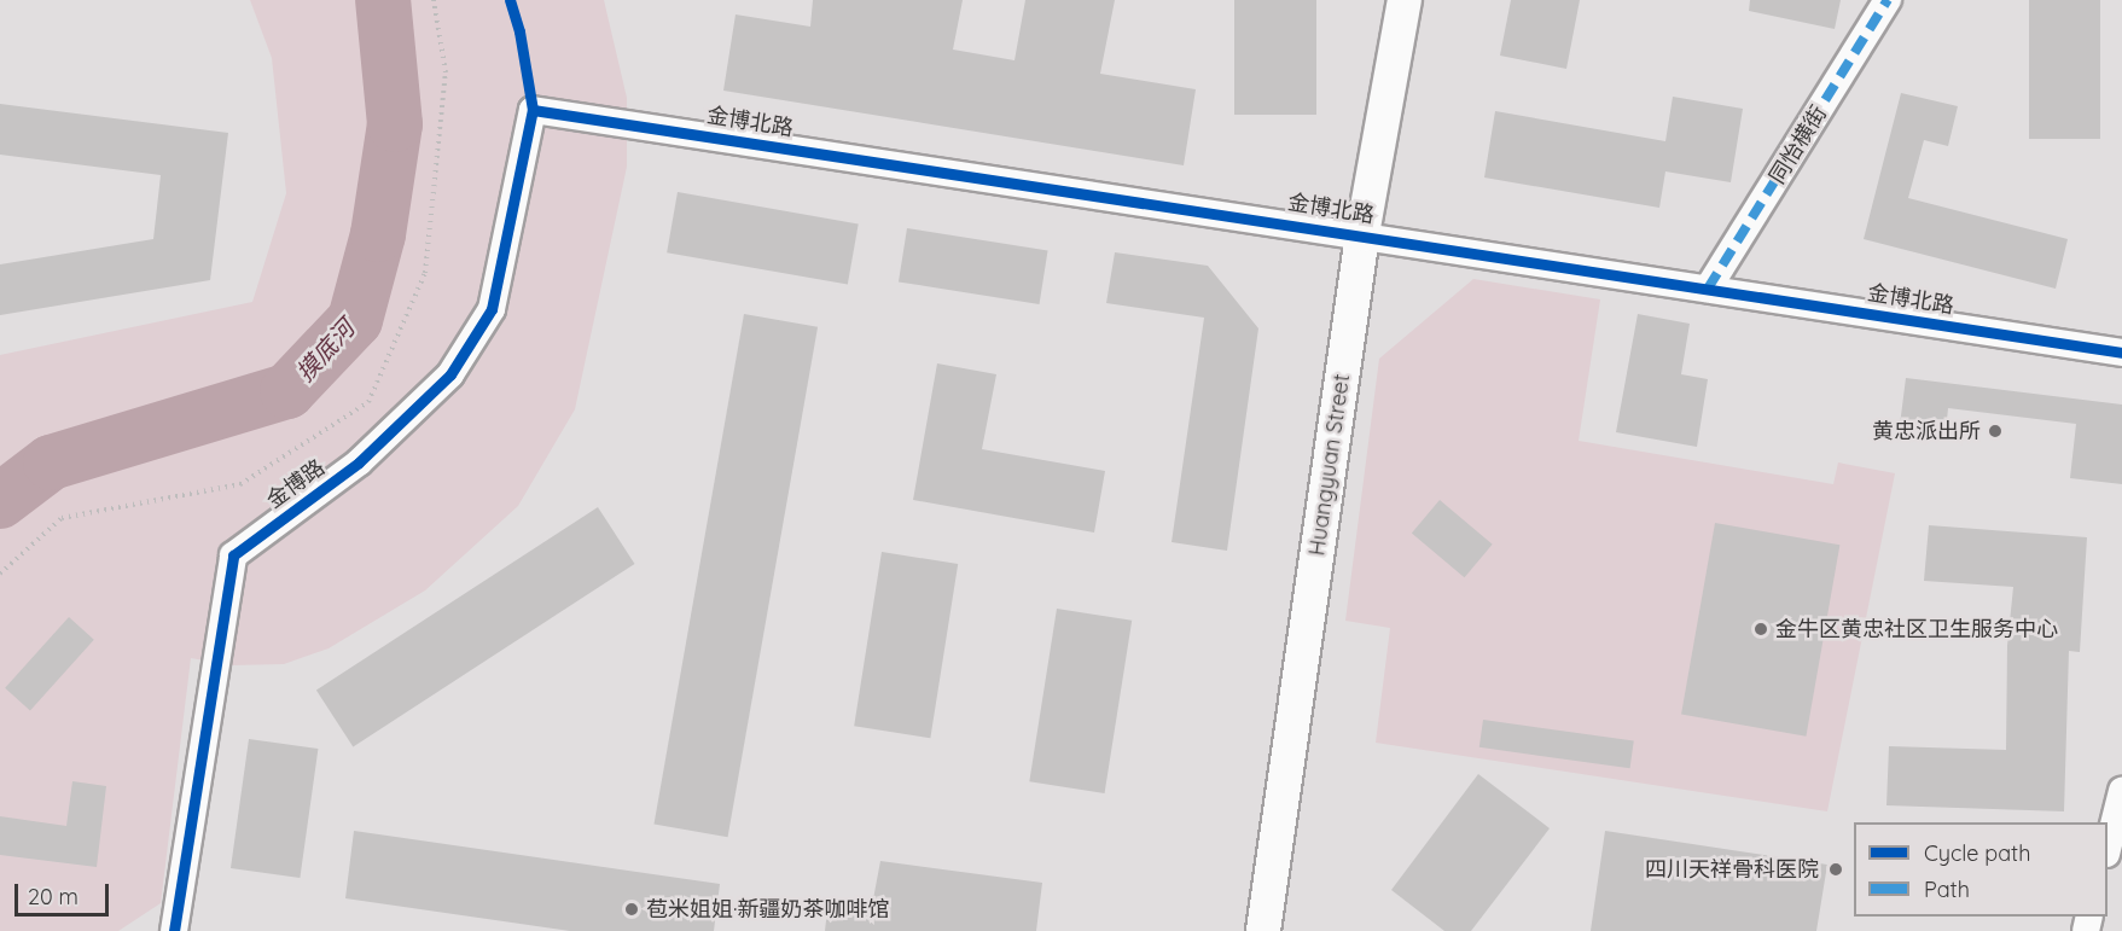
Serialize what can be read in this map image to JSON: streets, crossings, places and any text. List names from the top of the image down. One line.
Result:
{"streets":{"street":["金博北路","同怡横街","Huangyuan Street","金博路"]},"crossings":[["金博北路","同怡横街"],["金博北路","Huangyuan Street"],["金博北路","金博路"]],"water":["摸底河"],"places":["黄忠派出所","金牛区黄忠社区卫生服务中心","四川天祥骨科医院","苞米姐姐·新疆奶茶咖啡馆"],"legend":["Cycle path","Path"],"scale_bar":"20 m"}
